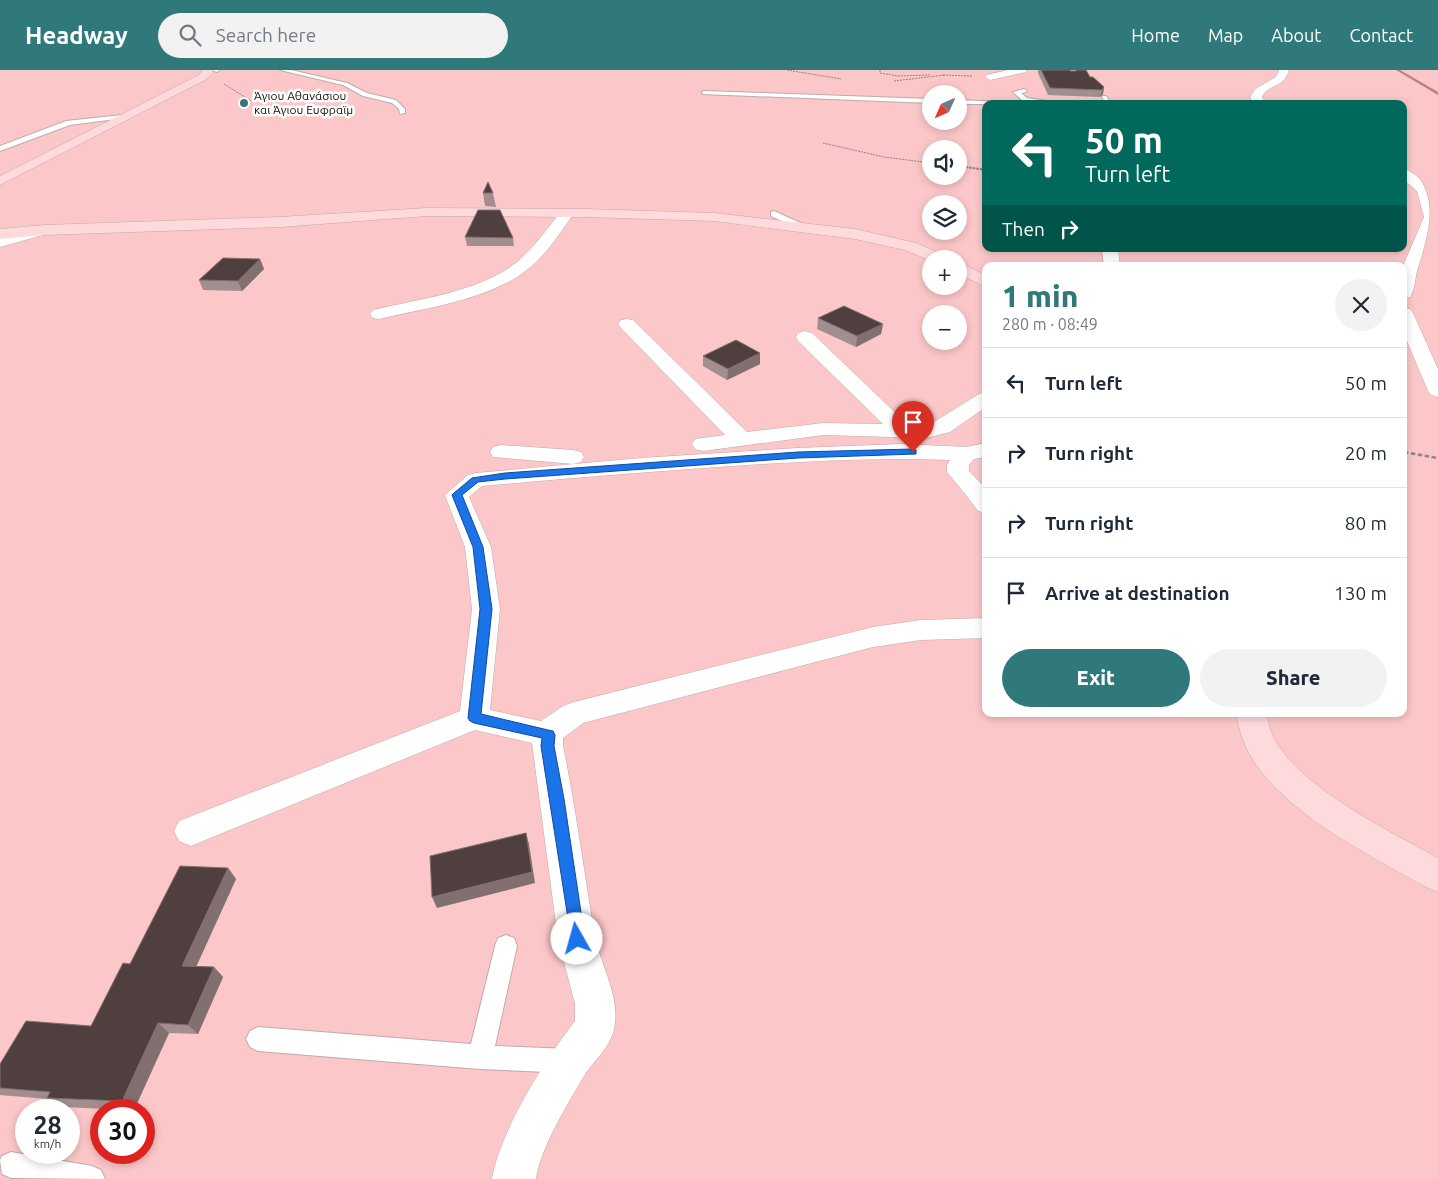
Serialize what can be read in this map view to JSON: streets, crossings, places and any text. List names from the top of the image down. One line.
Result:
{"places":["Άγιου Αθανάσιου και Άγιου Ευφραϊμ"],"north":"bottom left","page":{"header":"Headway","search":"Search here","nav":["Home","Map","About","Contact"],"map_buttons":["+","−"],"turn":["50 m","Turn left"],"then":"Then","heading":["1 min","280 m · 08:49"],"list":[{"name":"Turn left","value":"50 m"},{"name":"Turn right","value":"20 m"},{"name":"Turn right","value":"80 m"},{"name":"Arrive at destination","value":"130 m"}],"buttons":["Exit","Share"],"speed":"28 km/h","limit":"30"}}
